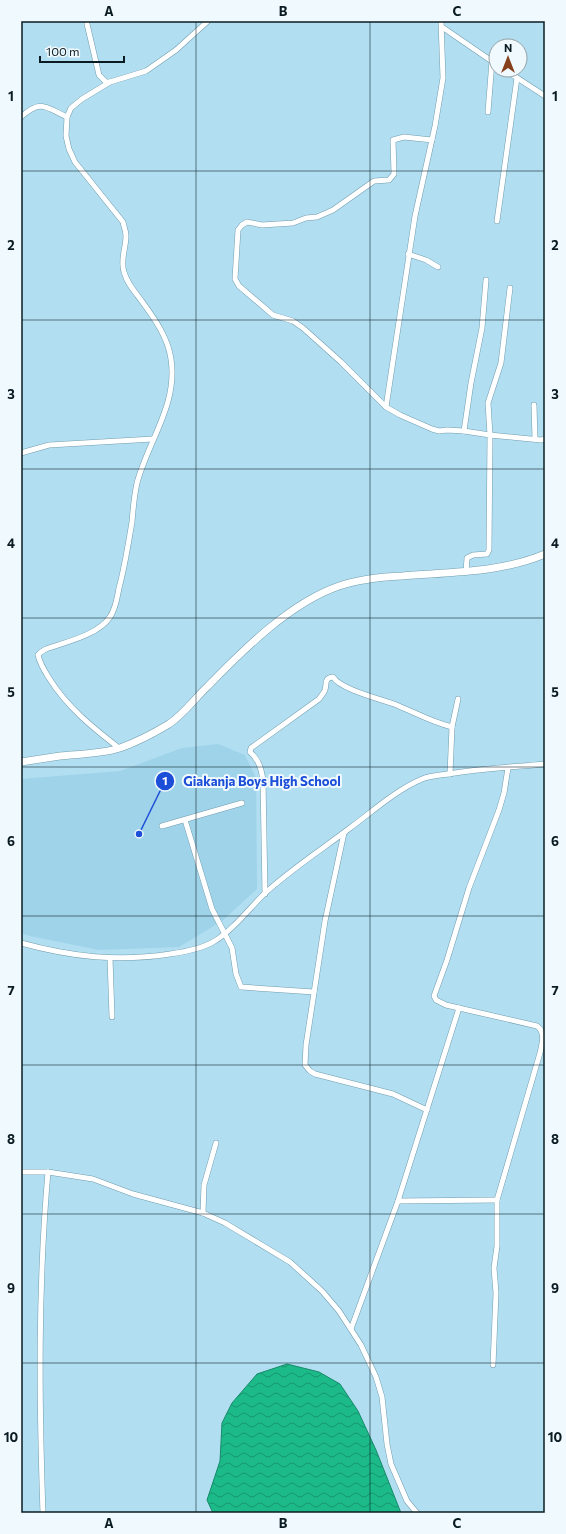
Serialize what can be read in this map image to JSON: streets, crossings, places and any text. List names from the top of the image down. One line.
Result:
{"places":["Giakanja Boys High School"],"scale_bar":"100 m","north":"top","grid":{"columns":["A","B","C"],"rows":["1","2","3","4","5","6","7","8","9","10"]}}
